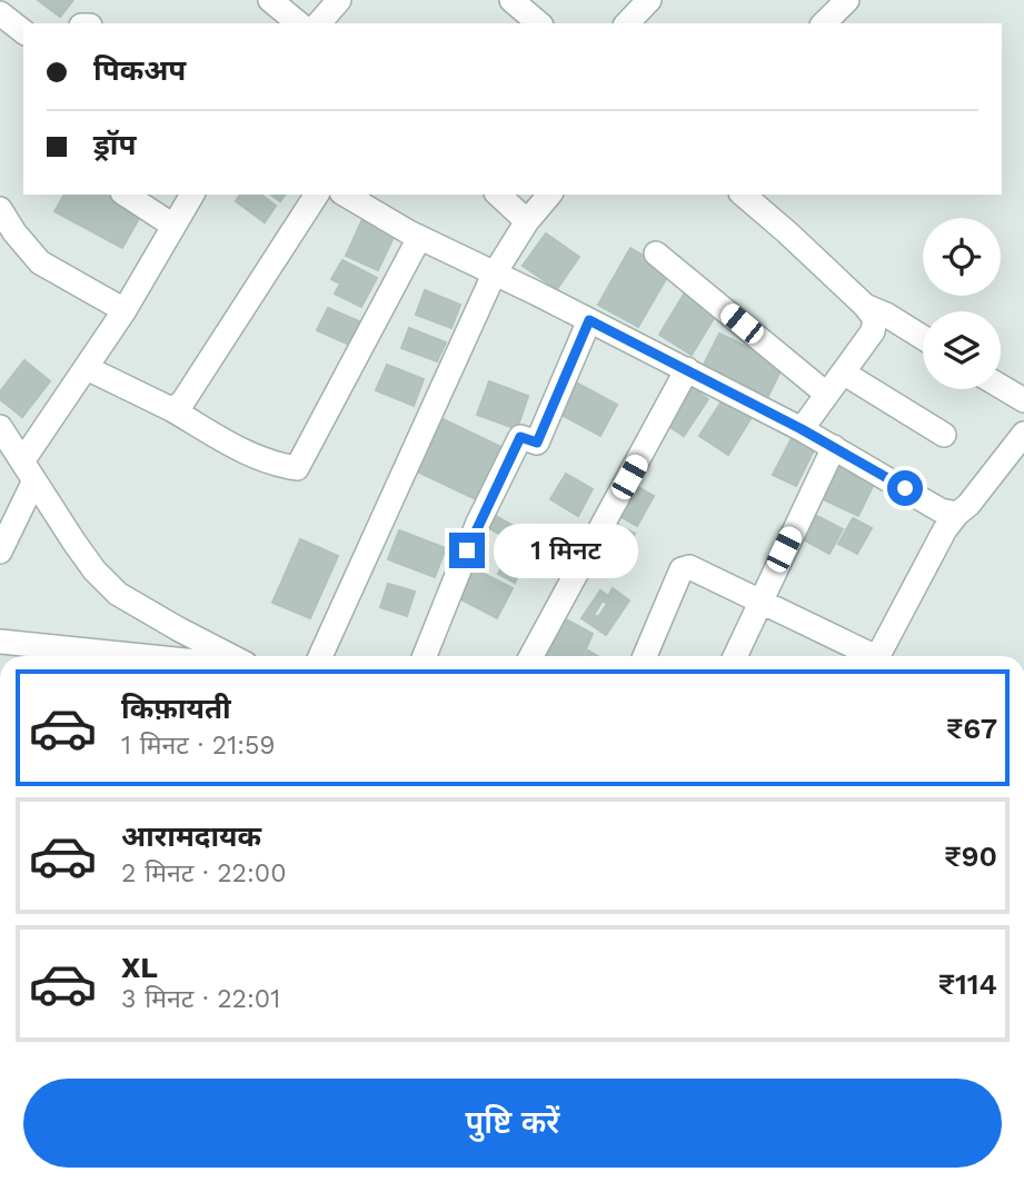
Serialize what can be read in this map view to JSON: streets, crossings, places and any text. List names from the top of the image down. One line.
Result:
{"page":{"banner":["पिकअप","ड्रॉप"],"bubble":"1 मिनट","list":[{"name":"किफ़ायती","note":"1 मिनट · 21:59","value":"₹67"},{"name":"आरामदायक","note":"2 मिनट · 22:00","value":"₹90"},{"name":"XL","note":"3 मिनट · 22:01","value":"₹114"}],"buttons":"पुष्टि करें"}}
